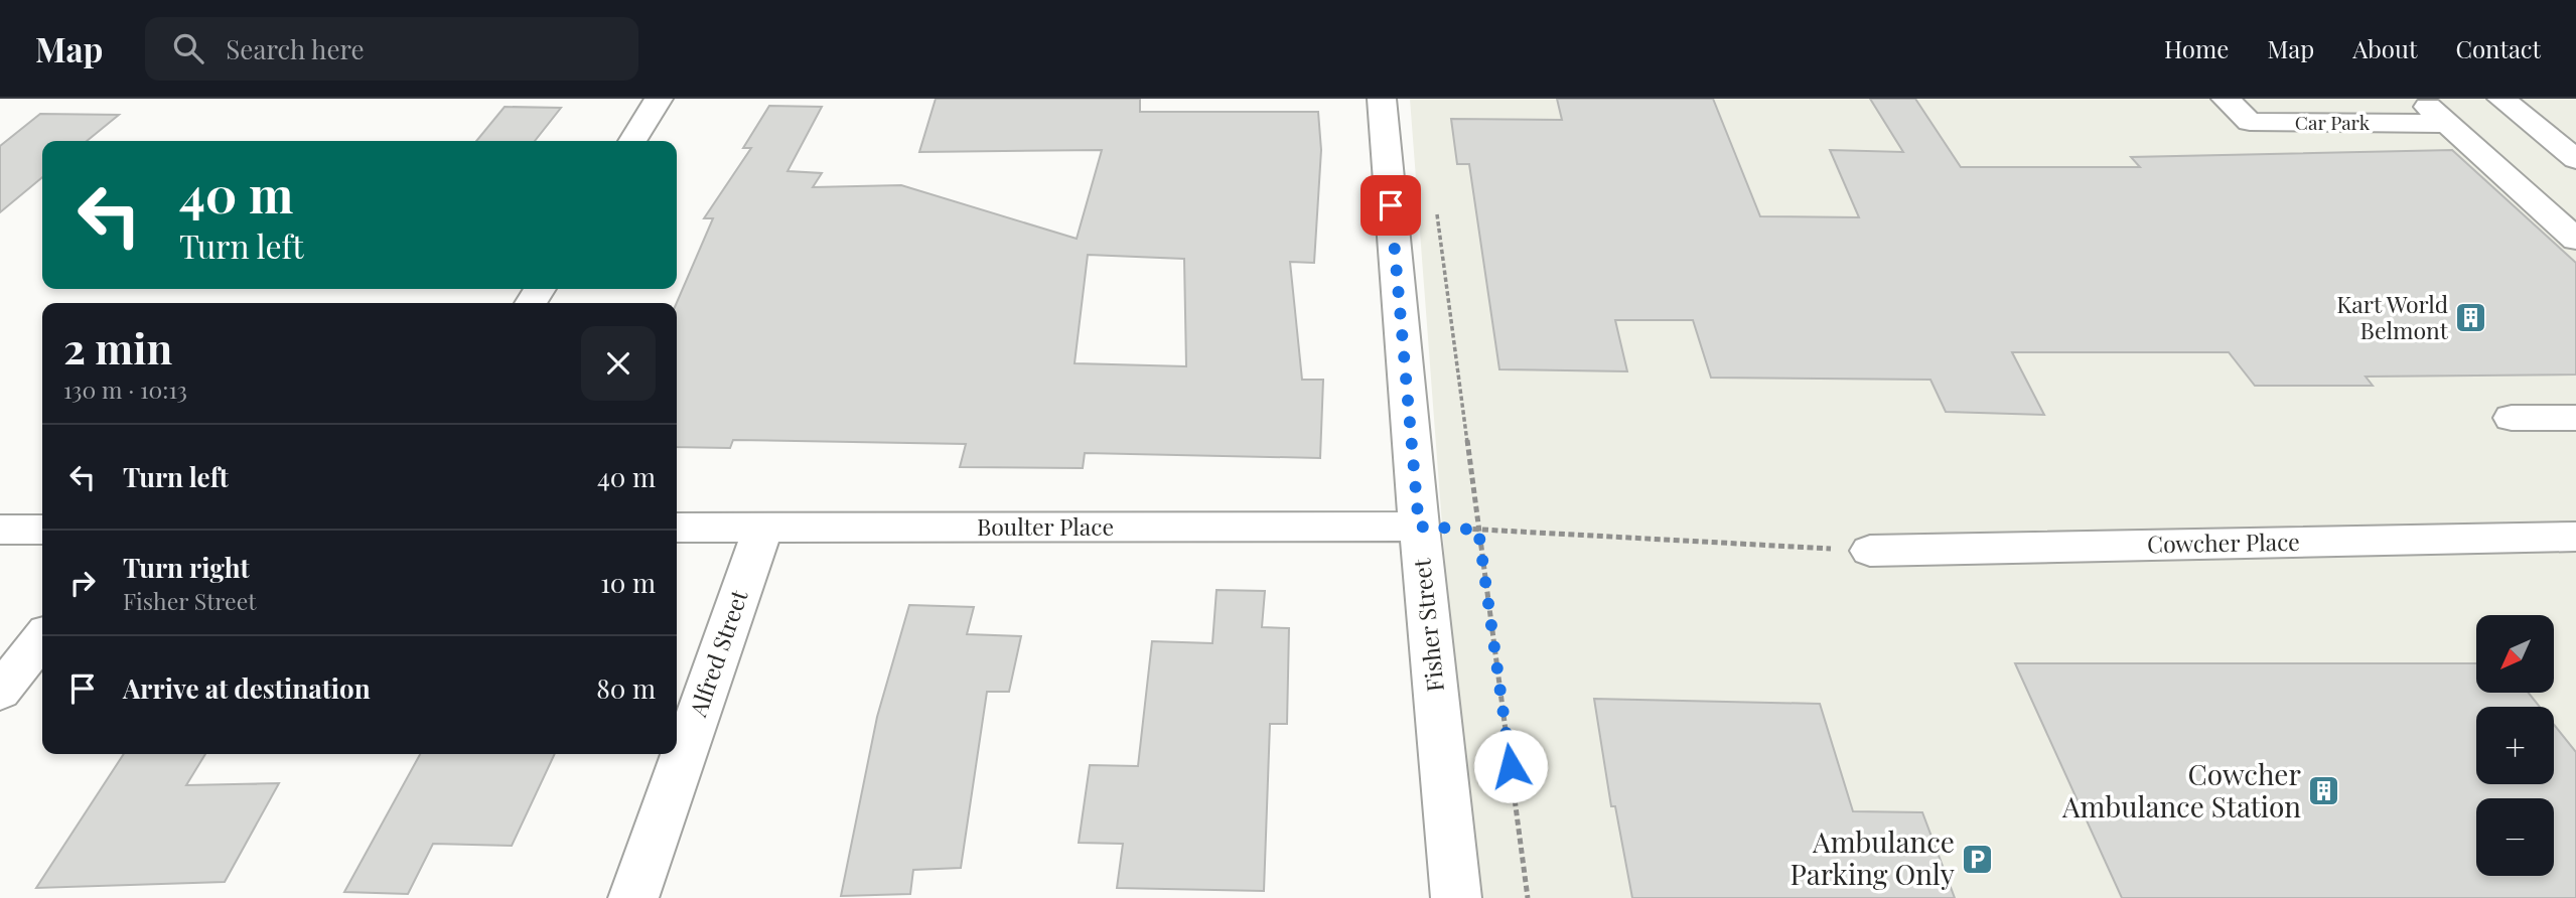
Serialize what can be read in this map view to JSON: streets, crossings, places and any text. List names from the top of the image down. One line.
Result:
{"streets":{"street":["Car Park","Boulter Place","Cowcher Place","Fisher Street","Alfred Street"]},"crossings":[["Boulter Place","Fisher Street"],["Boulter Place","Alfred Street"]],"places":{"building":["Kart World Belmont","Cowcher Ambulance Station"],"parking":["Ambulance Parking Only"]},"north":"bottom left","page":{"header":"Map","search":"Search here","nav":["Home","Map","About","Contact"],"turn":["40 m","Turn left"],"heading":["2 min","130 m · 10:13"],"list":[{"name":"Turn left","value":"40 m"},{"name":"Turn right","note":"Fisher Street","value":"10 m"},{"name":"Arrive at destination","value":"80 m"}],"map_buttons":["+","−"]}}
